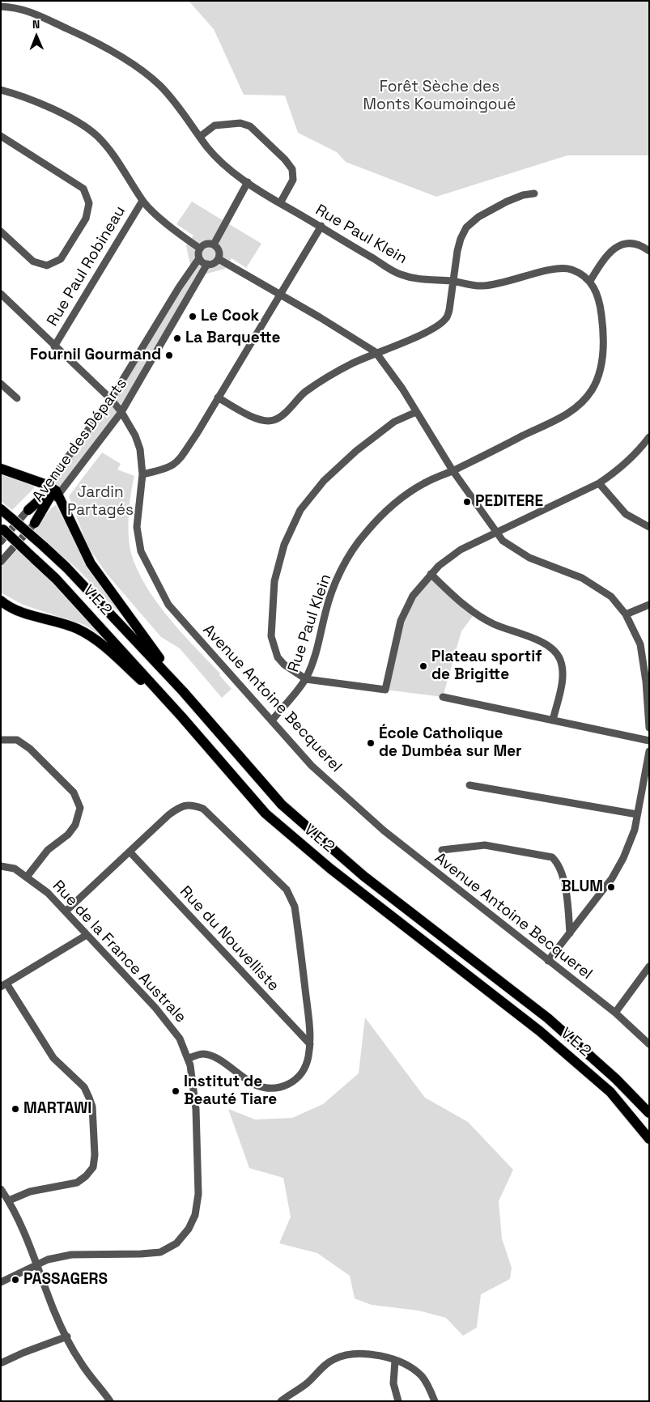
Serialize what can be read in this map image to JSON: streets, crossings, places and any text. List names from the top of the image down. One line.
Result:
{"streets":{"highway":["V.E.2"],"street":["Rue Paul Klein","Rue Paul Robineau","Avenue des Départs","Avenue Antoine Becquerel","Rue du Nouvelliste","Rue de la France Australe"]},"crossings":[["Rue Paul Klein","Avenue Antoine Becquerel"],["Rue Paul Robineau","Avenue Antoine Becquerel"],["Avenue des Départs","Avenue Antoine Becquerel"]],"parks":["Forêt Sèche des Monts Koumoingoué","Jardin Partagés"],"places":["Le Cook","La Barquette","Fournil Gourmand","PEDITERE","Plateau sportif de Brigitte","École Catholique de Dumbéa sur Mer","BLUM","Institut de Beauté Tiare","MARTAWI","PASSAGERS"],"north":"top"}
